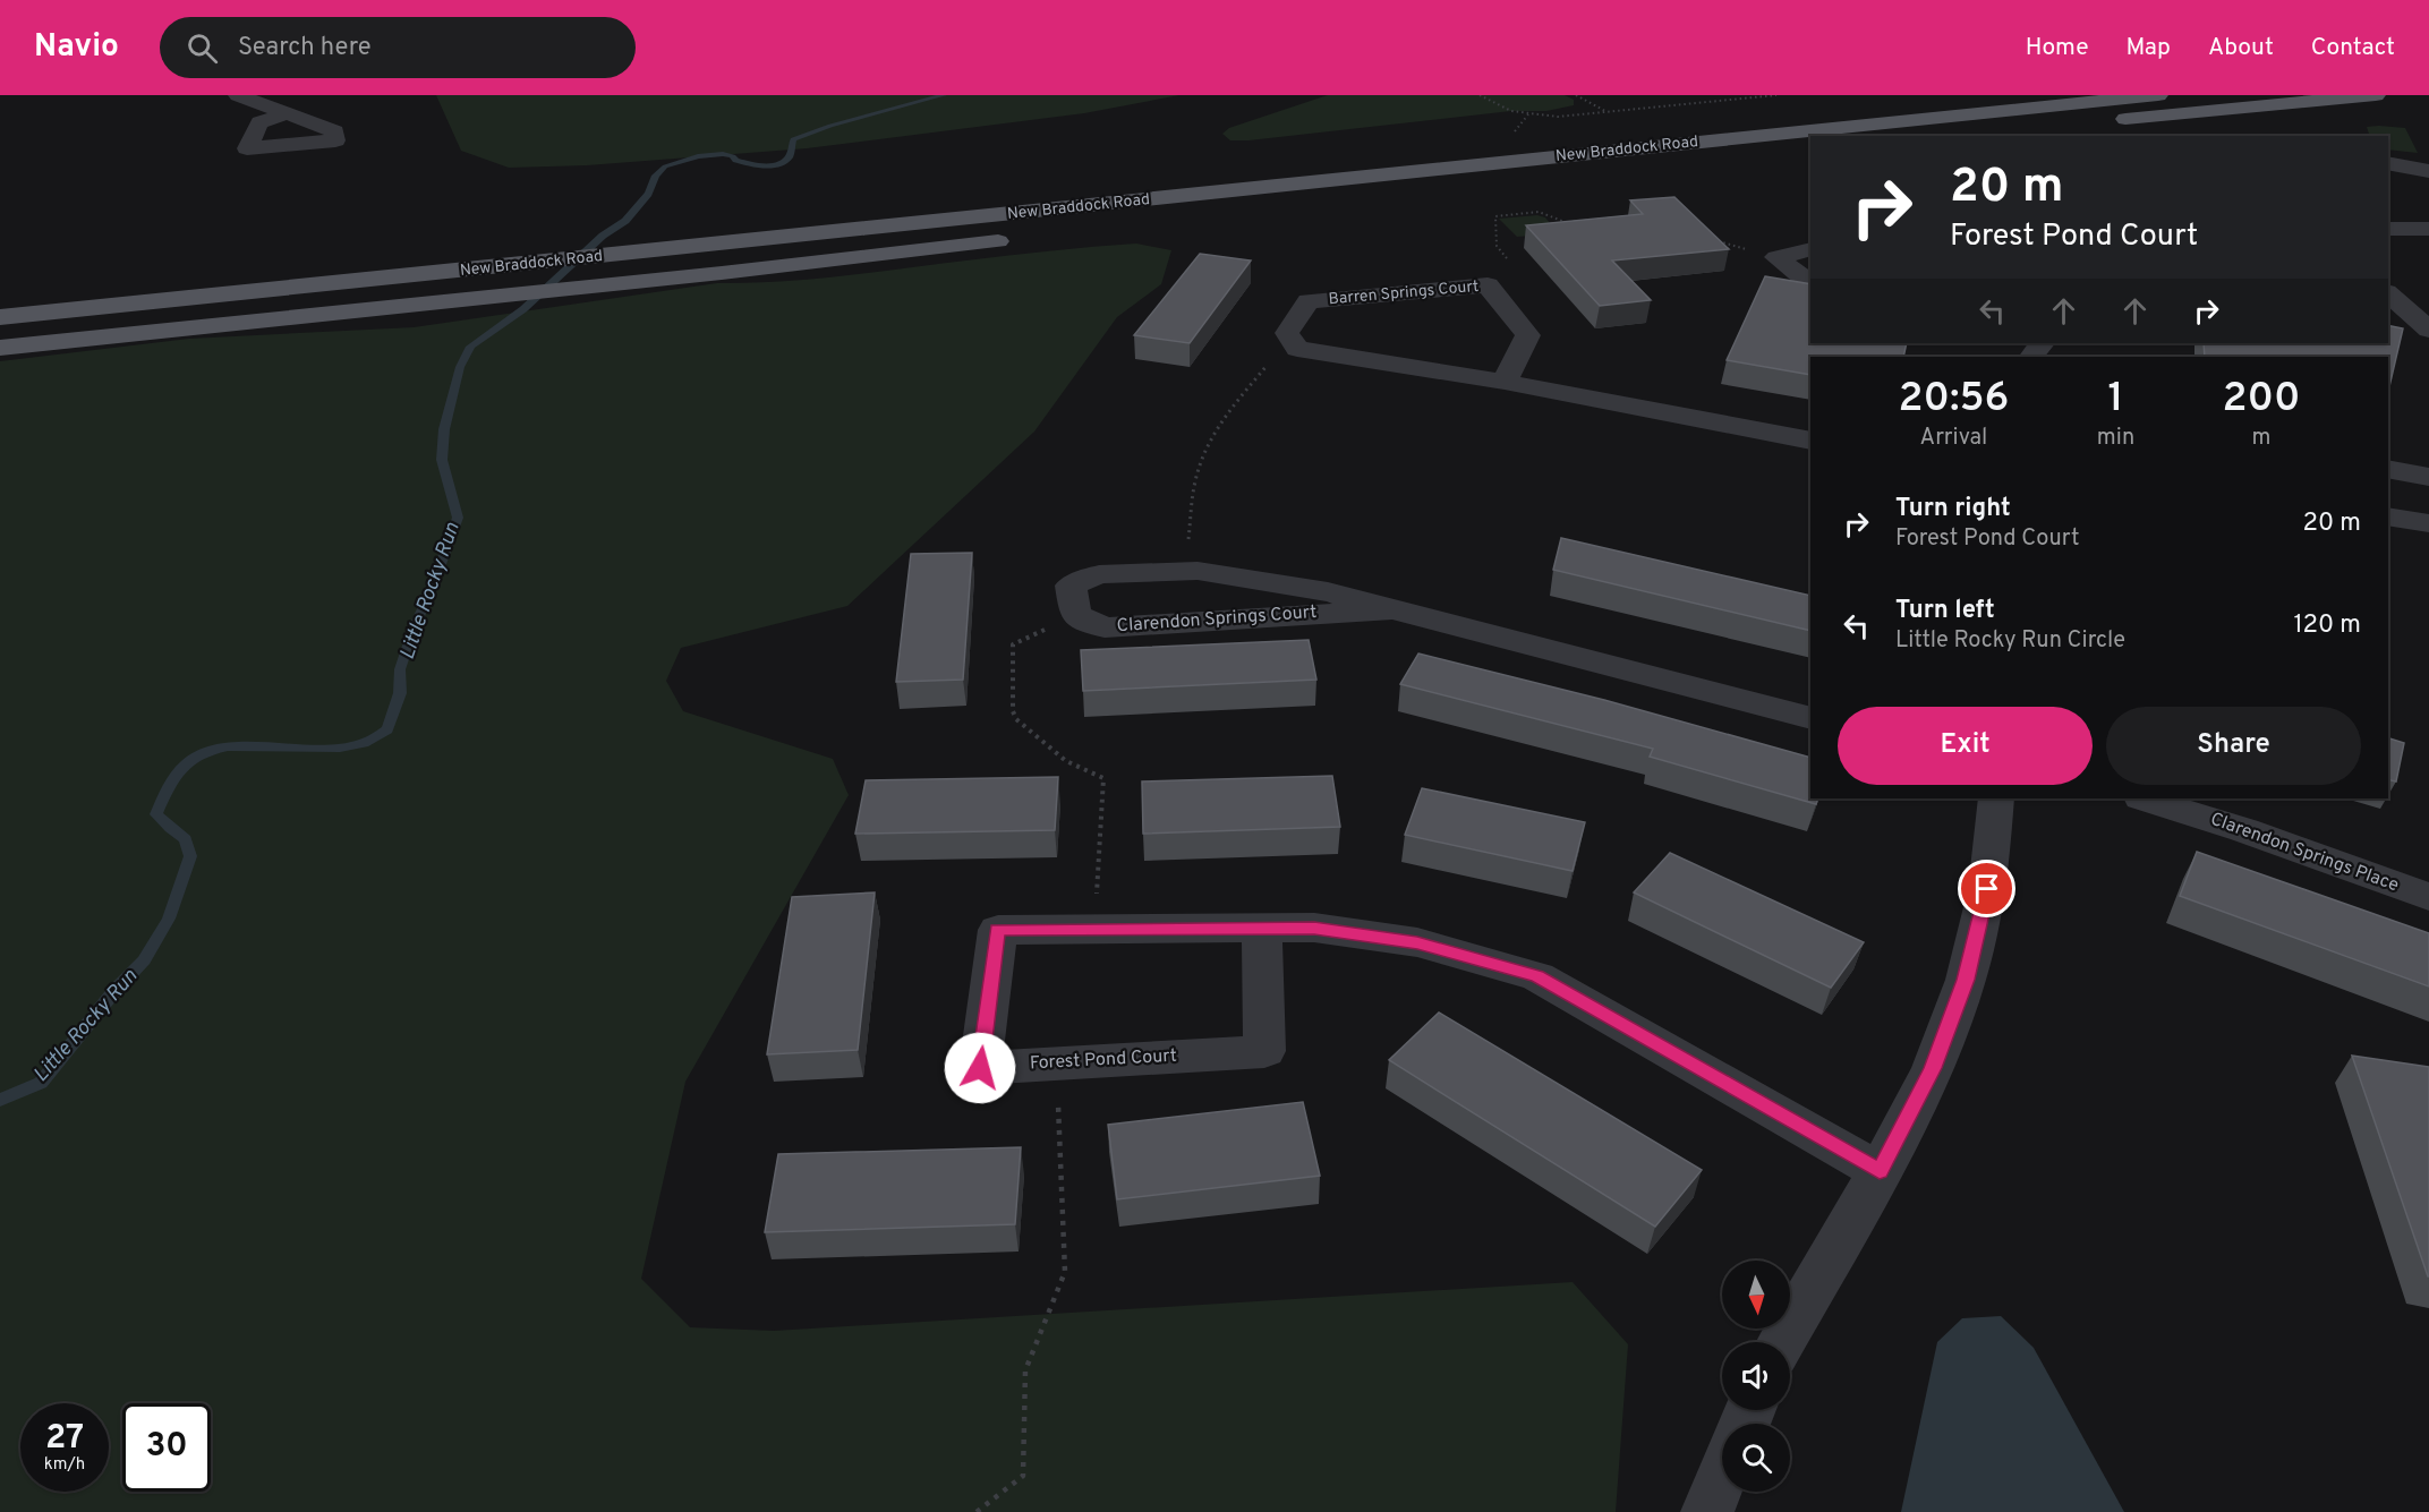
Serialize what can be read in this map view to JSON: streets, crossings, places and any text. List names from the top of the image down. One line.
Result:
{"streets":{"main road":["New Braddock Road"],"street":["Barren Springs Court","Clarendon Springs Court","Clarendon Springs Place","Forest Pond Court"]},"water":["Little Rocky Run"],"north":"bottom","page":{"header":"Navio","search":"Search here","nav":["Home","Map","About","Contact"],"turn":["20 m","Forest Pond Court"],"eta":["20:56","Arrival","1","min","200","m"],"list":[{"name":"Turn right","note":"Forest Pond Court","value":"20 m"},{"name":"Turn left","note":"Little Rocky Run Circle","value":"120 m"}],"buttons":["Exit","Share"],"speed":"27 km/h","limit":"30"}}
